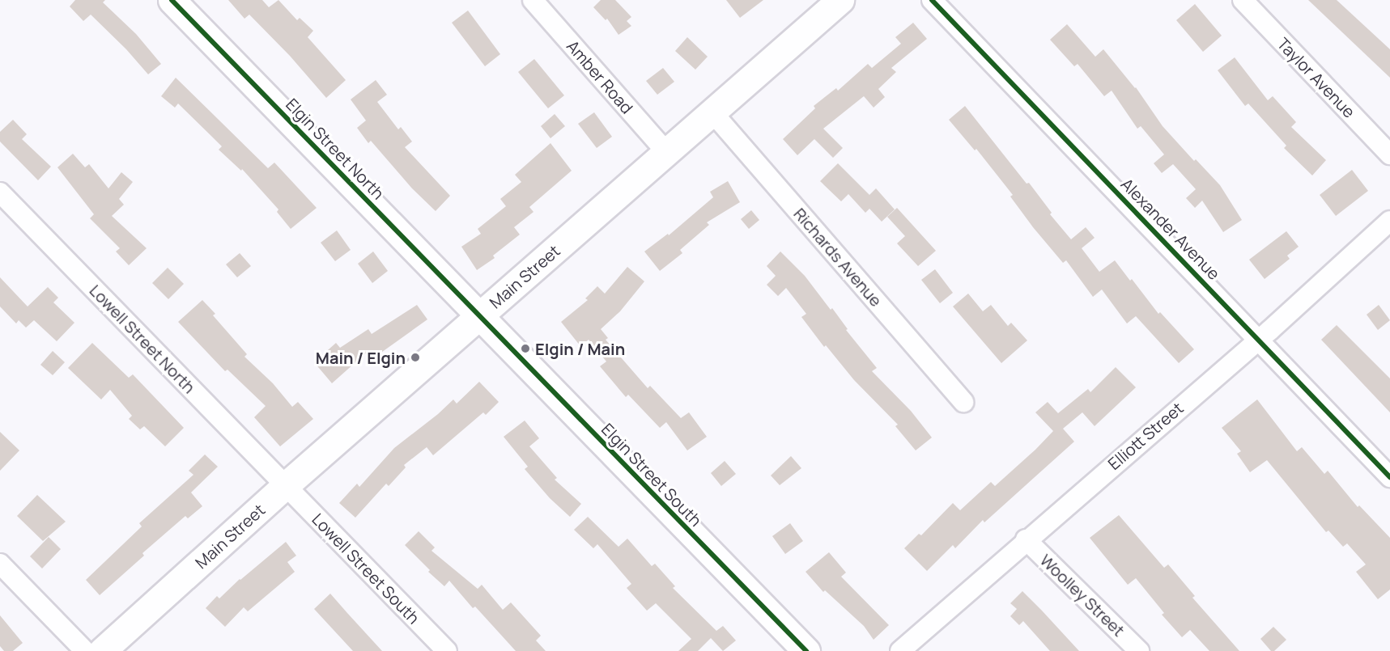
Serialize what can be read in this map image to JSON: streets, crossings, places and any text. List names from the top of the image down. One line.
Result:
{"streets":{"main road":["Elgin Street North","Main Street","Elgin Street South"],"street":["Amber Road","Taylor Avenue","Alexander Avenue","Richards Avenue","Lowell Street North","Elliott Street","Lowell Street South","Woolley Street"]},"crossings":[["Amber Road","Main Street"],["Elgin Street North","Main Street"],["Elgin Street North","Elgin Street South"],["Alexander Avenue","Elliott Street"],["Richards Avenue","Main Street"],["Main Street","Lowell Street North"],["Main Street","Elgin Street South"],["Main Street","Lowell Street South"],["Lowell Street North","Lowell Street South"],["Elliott Street","Woolley Street"]],"places":["Elgin / Main","Main / Elgin"]}
